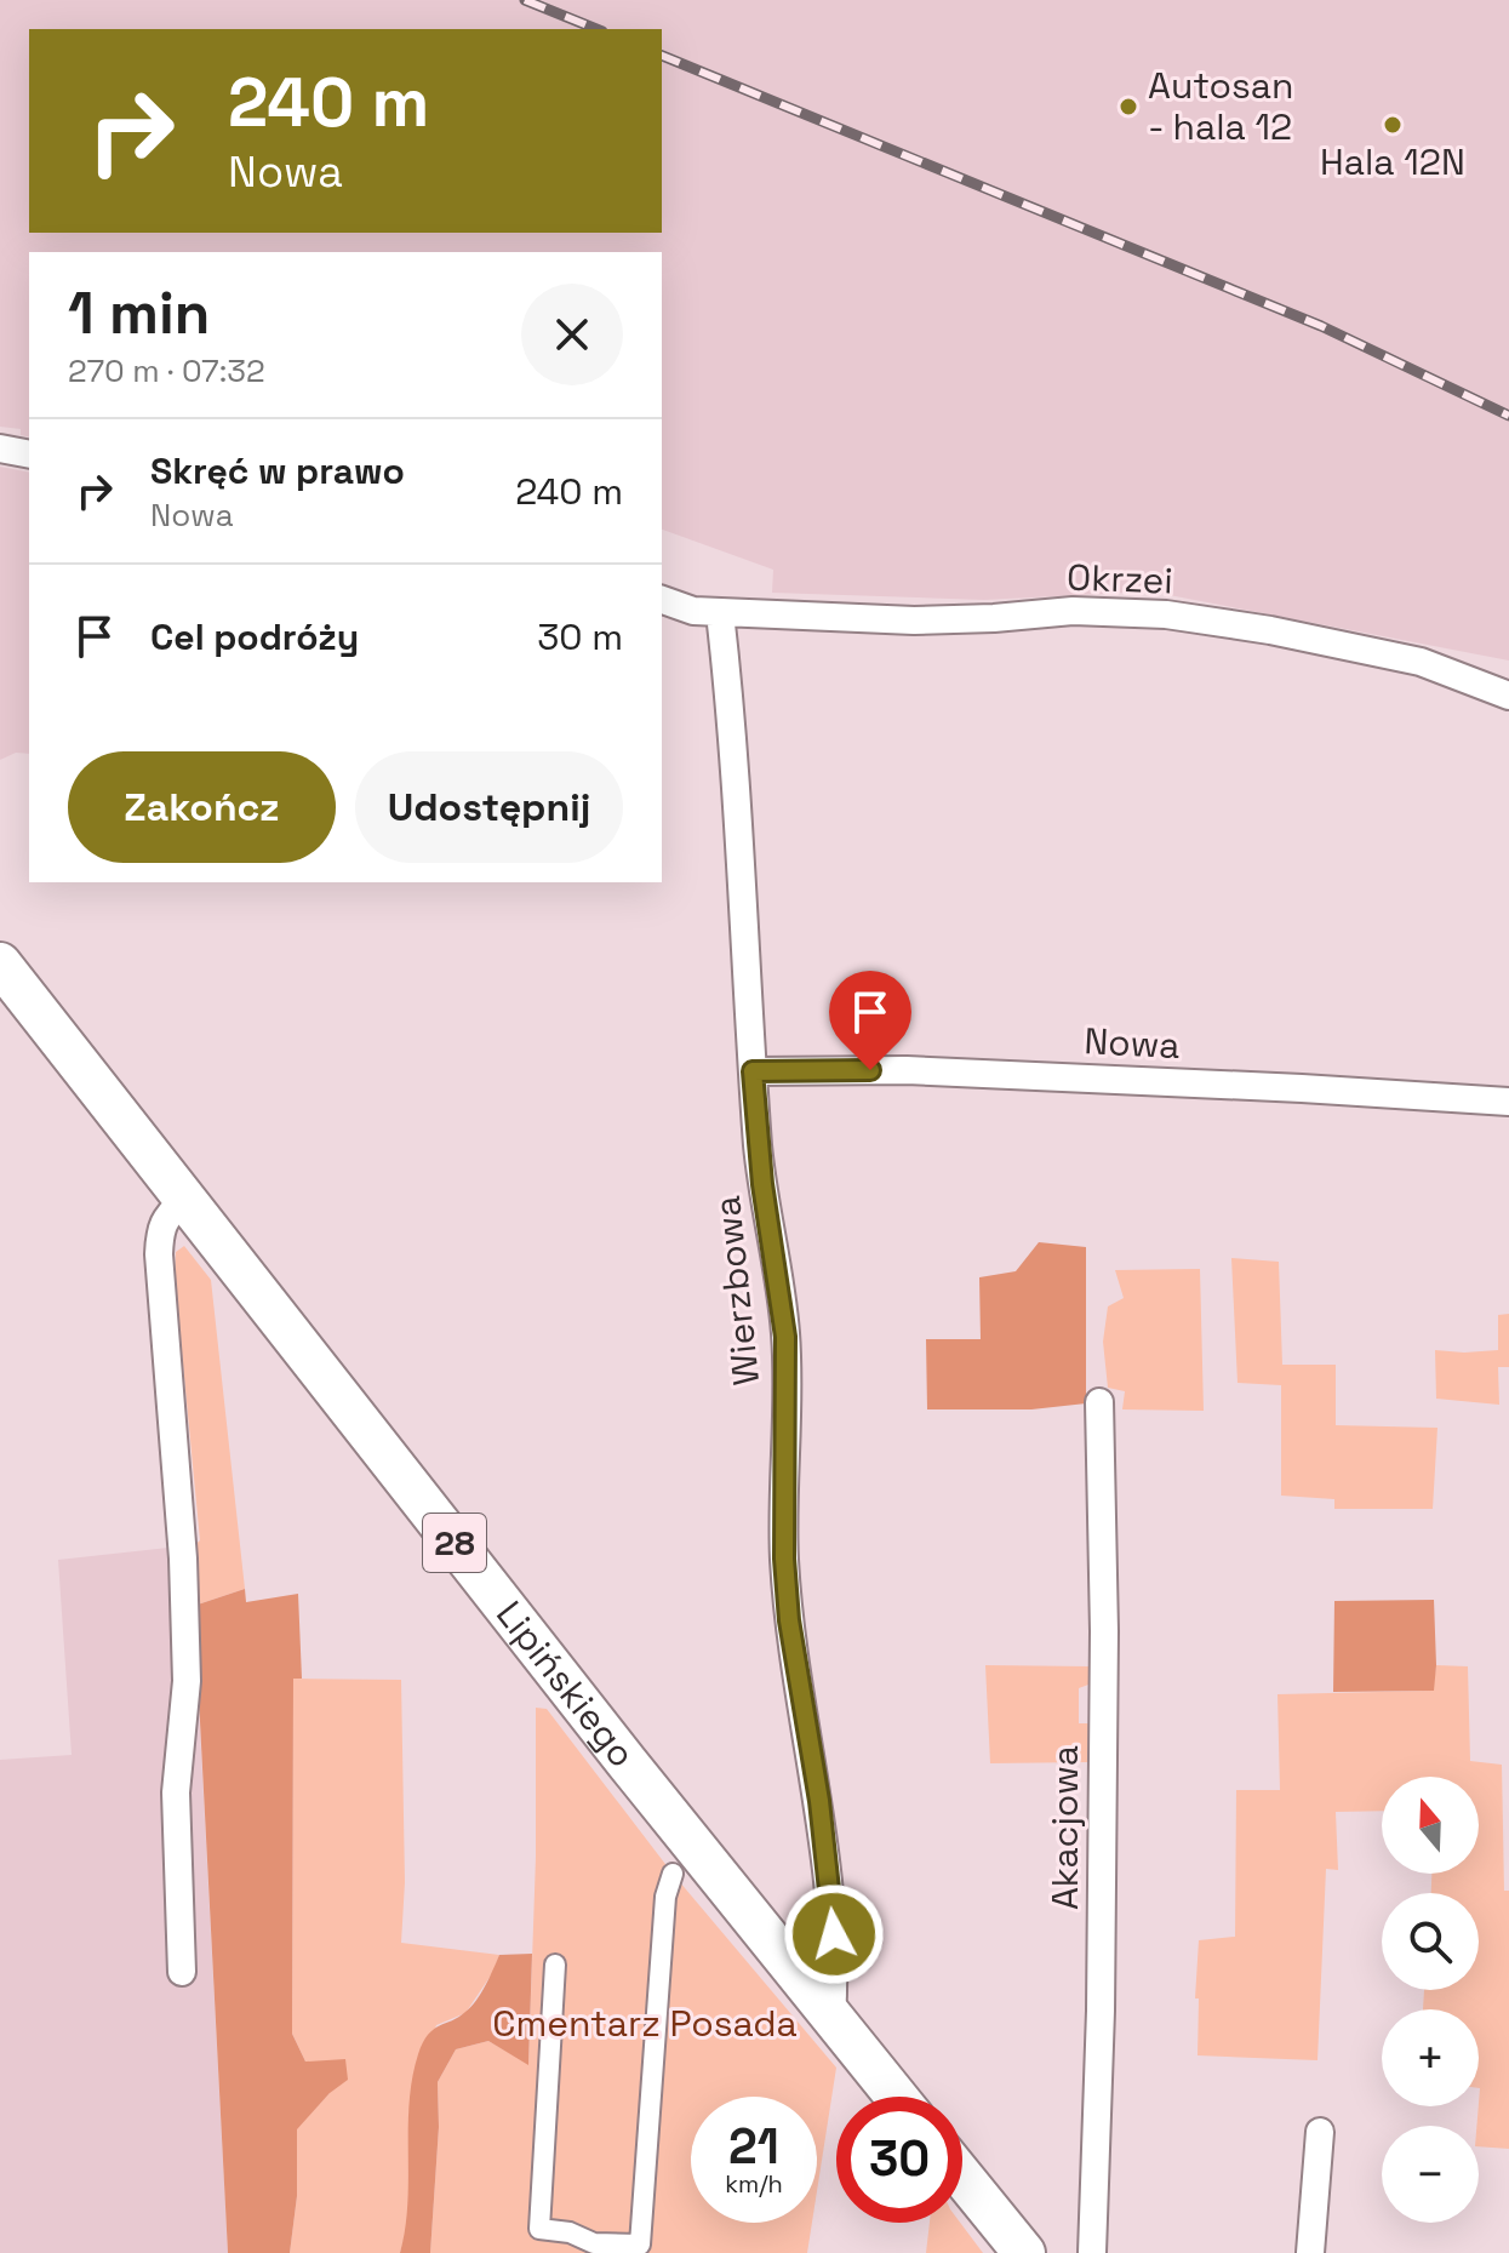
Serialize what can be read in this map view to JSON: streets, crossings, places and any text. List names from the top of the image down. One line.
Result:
{"streets":{"main road":["28","Lipińskiego"],"street":["Okrzei","Nowa","Wierzbowa","Akacjowa"]},"crossings":[["Okrzei","Wierzbowa"],["Nowa","Wierzbowa"],["Wierzbowa","Lipińskiego"]],"parks":["Cmentarz Posada"],"places":["Autosan - hala 12","Hala 12N"],"north":"top","page":{"turn":["240 m","Nowa"],"heading":["1 min","270 m · 07:32"],"list":[{"name":"Skręć w prawo","note":"Nowa","value":"240 m"},{"name":"Cel podróży","value":"30 m"}],"buttons":["Zakończ","Udostępnij"],"map_buttons":["+","−"],"speed":"21 km/h","limit":"30"}}
